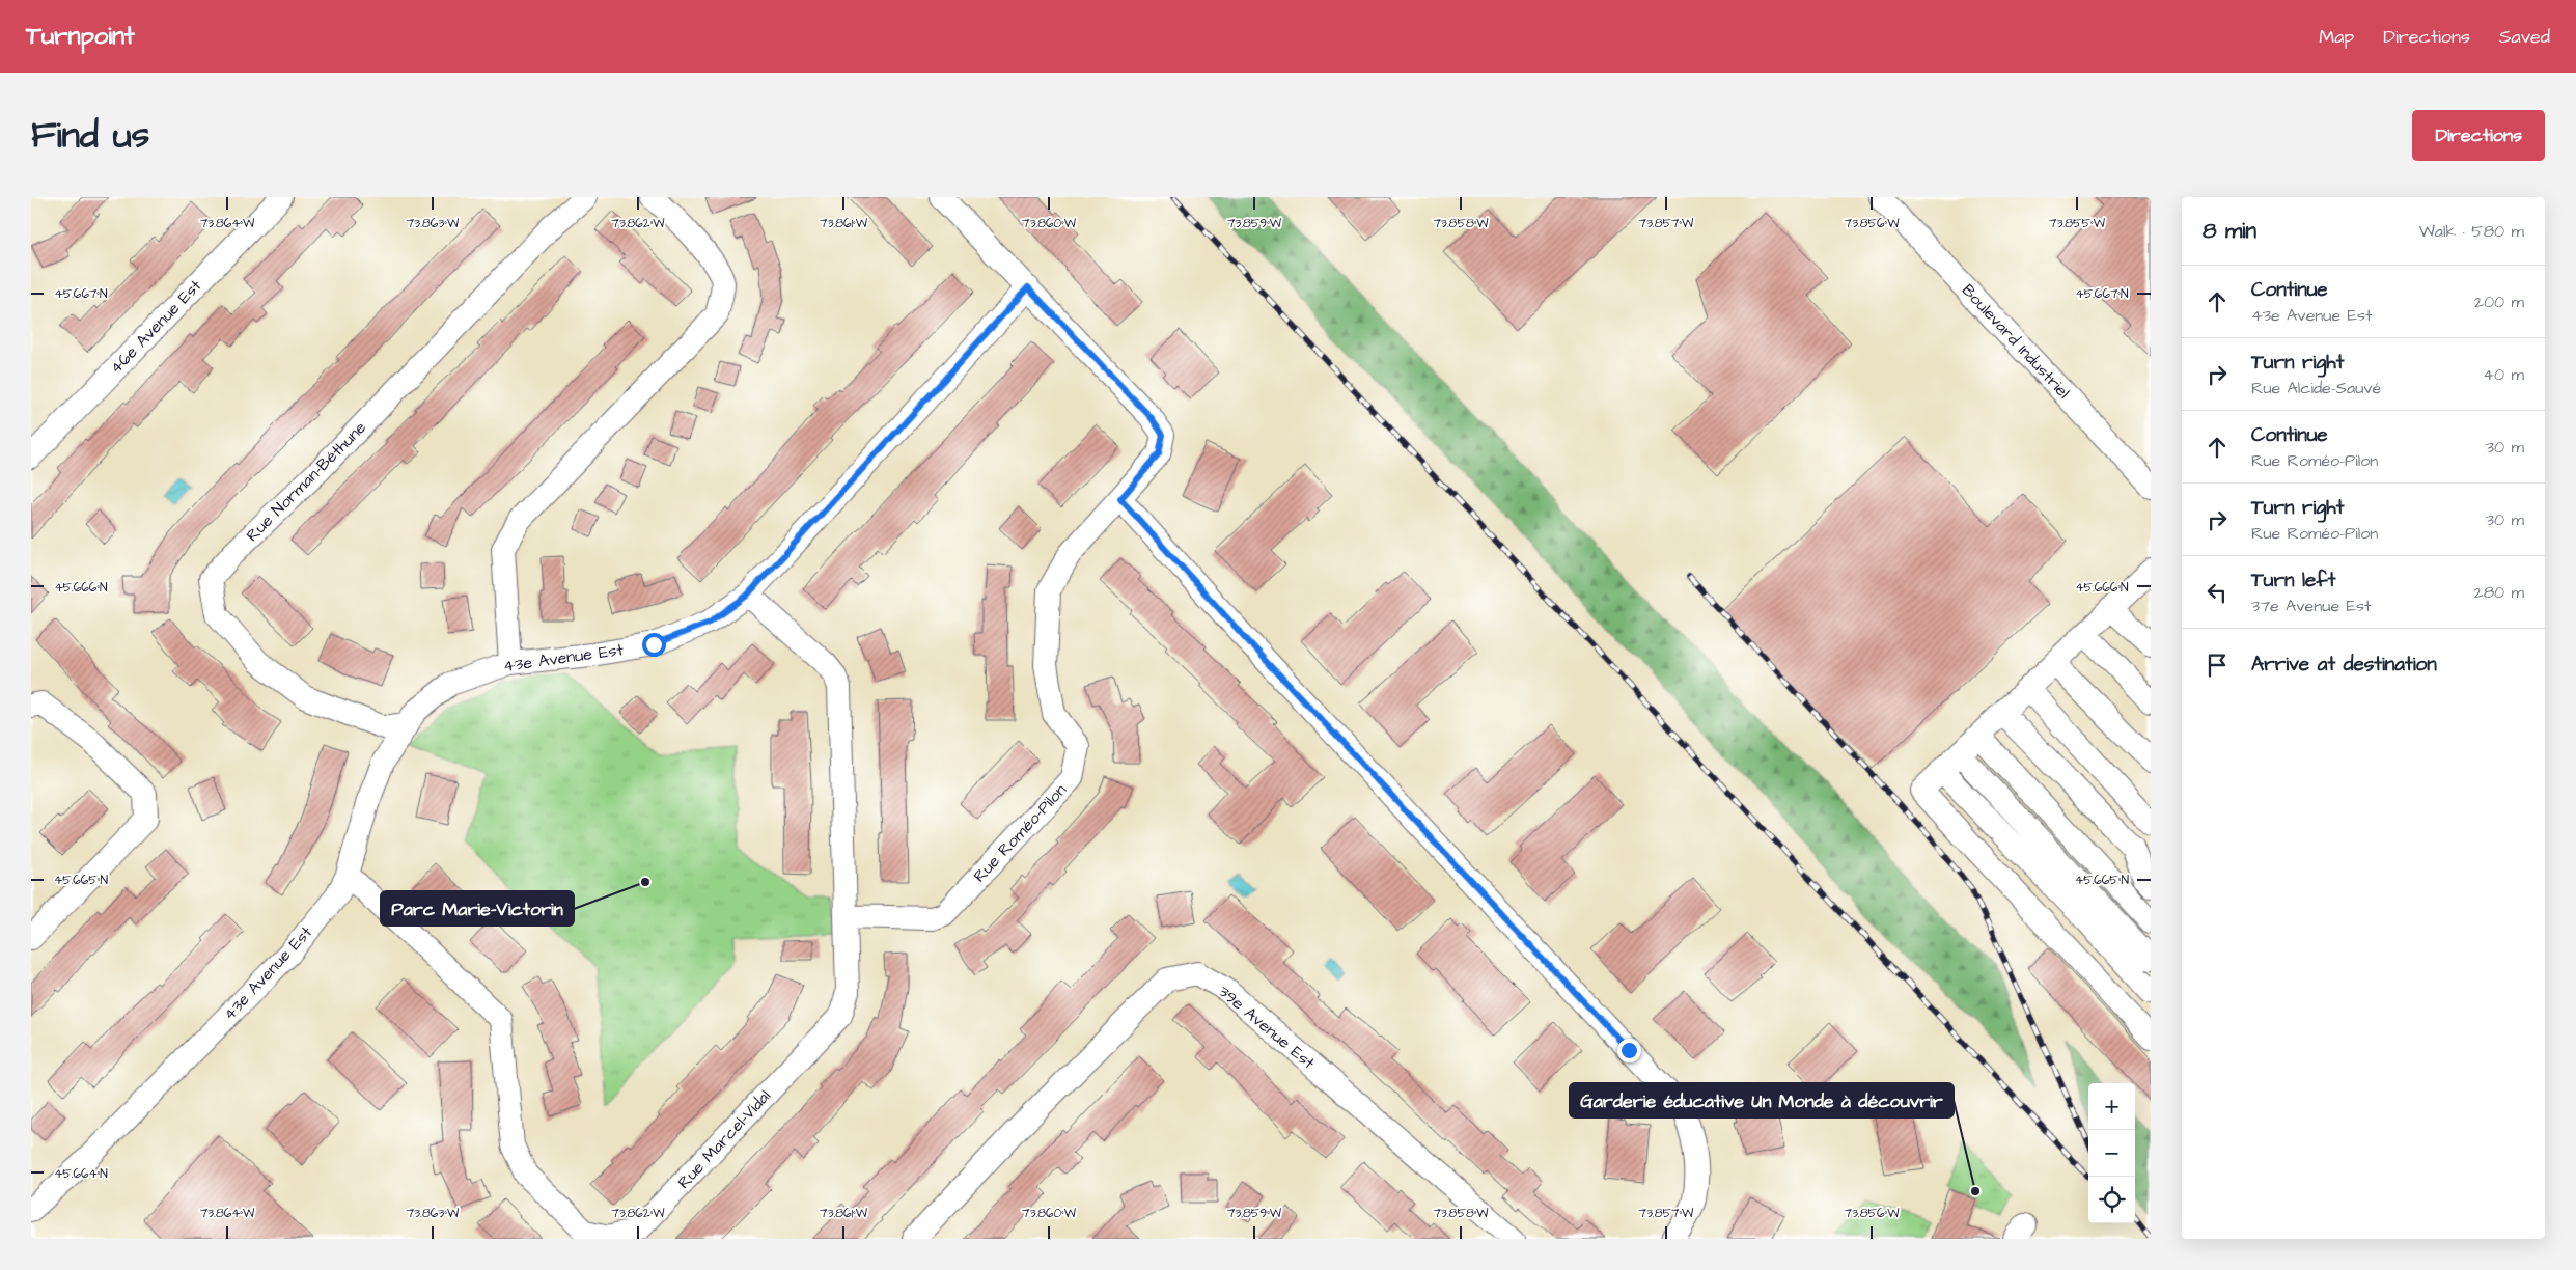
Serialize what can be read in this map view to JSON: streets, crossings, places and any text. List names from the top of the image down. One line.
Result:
{"streets":{"street":["46e Avenue Est","Boulevard Industriel","Rue Norman-Béthune","43e Avenue Est","Rue Roméo-Pilon","39e Avenue Est","Rue Marcel-Vidal"]},"crossings":[["Rue Norman-Béthune","43e Avenue Est"],["43e Avenue Est","Rue Roméo-Pilon"],["43e Avenue Est","Rue Marcel-Vidal"],["Rue Roméo-Pilon","Rue Marcel-Vidal"]],"places":["Parc Marie-Victorin","Garderie éducative Un Monde à découvrir"],"page":{"header":"Turnpoint","nav":["Map","Directions","Saved"],"title":"Find us","buttons":"Directions","heading":["8 min","Walk · 580 m"],"list":[["Continue","43e Avenue Est","200 m"],["Turn right","Rue Alcide-Sauvé","40 m"],["Continue","Rue Roméo-Pilon","30 m"],["Turn right","Rue Roméo-Pilon","30 m"],["Turn left","37e Avenue Est","280 m"],"Arrive at destination"],"map_buttons":["+","−"]},"coordinates":["73.864°W","73.863°W","73.862°W","73.861°W","73.860°W","73.859°W","73.858°W","73.857°W","73.856°W","73.855°W","45.667°N","45.666°N","45.665°N","45.664°N"]}
